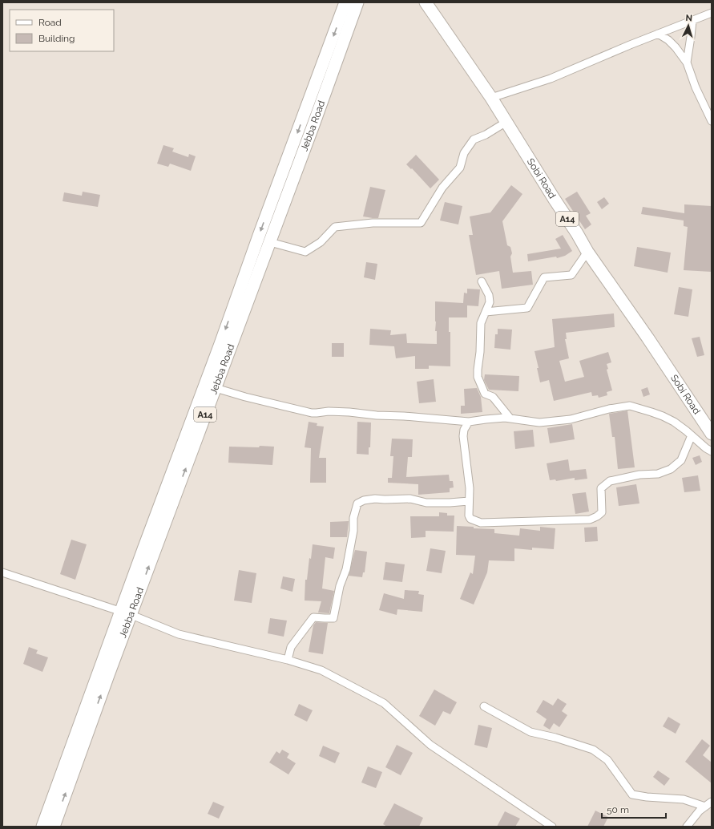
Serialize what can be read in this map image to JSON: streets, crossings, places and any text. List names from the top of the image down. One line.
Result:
{"streets":{"highway":["Jebba Road","Sobi Road","A14"]},"crossings":[["Jebba Road","A14"]],"legend":["Road","Building"],"scale_bar":"50 m","north":"top"}
